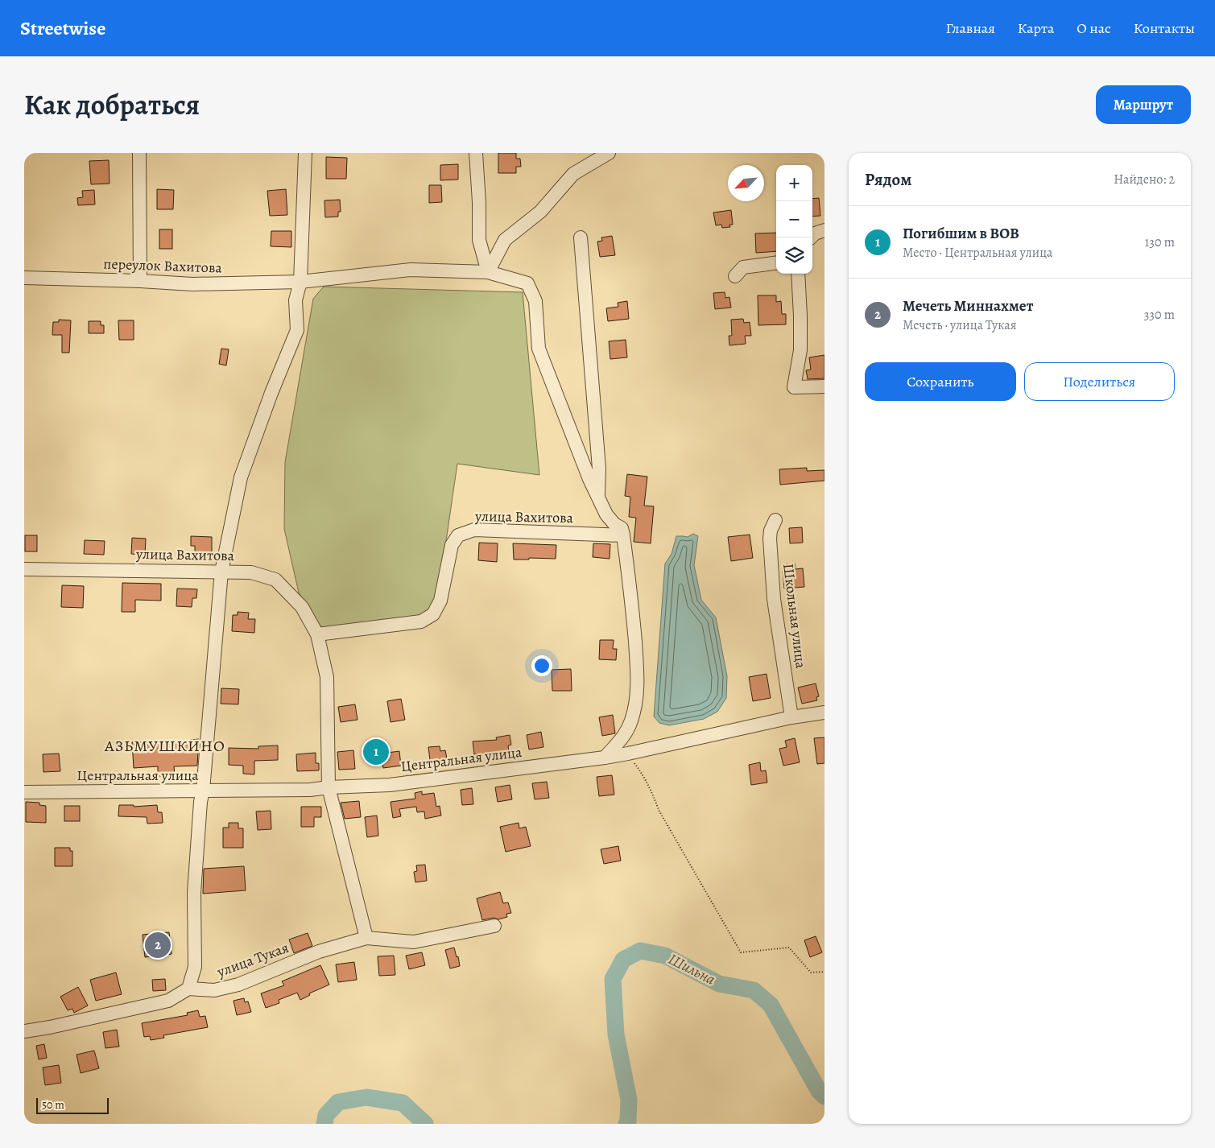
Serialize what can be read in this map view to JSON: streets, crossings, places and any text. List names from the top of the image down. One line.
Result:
{"streets":{"street":["переулок Вахитова","улица Вахитова","Школьная улица","Центральная улица","улица Тукая"]},"crossings":[["улица Вахитова","Центральная улица"],["улица Вахитова","улица Тукая"],["Школьная улица","Центральная улица"]],"districts":["АЗЬМУШКИНО"],"water":["Шильна"],"scale_bar":"50 m","north":"bottom left","page":{"header":"Streetwise","nav":["Главная","Карта","О нас","Контакты"],"title":"Как добраться","buttons":["Маршрут",["Сохранить","Поделиться"]],"heading":["Рядом","Найдено: 2"],"map_buttons":["+","−"],"list":[{"mark":"1","name":"Погибшим в ВОВ","note":"Место · Центральная улица","value":"130 m"},{"mark":"2","name":"Мечеть Миннахмет","note":"Мечеть · улица Тукая","value":"330 m"}],"pins":["1","2"],"scale":"50 m"}}
